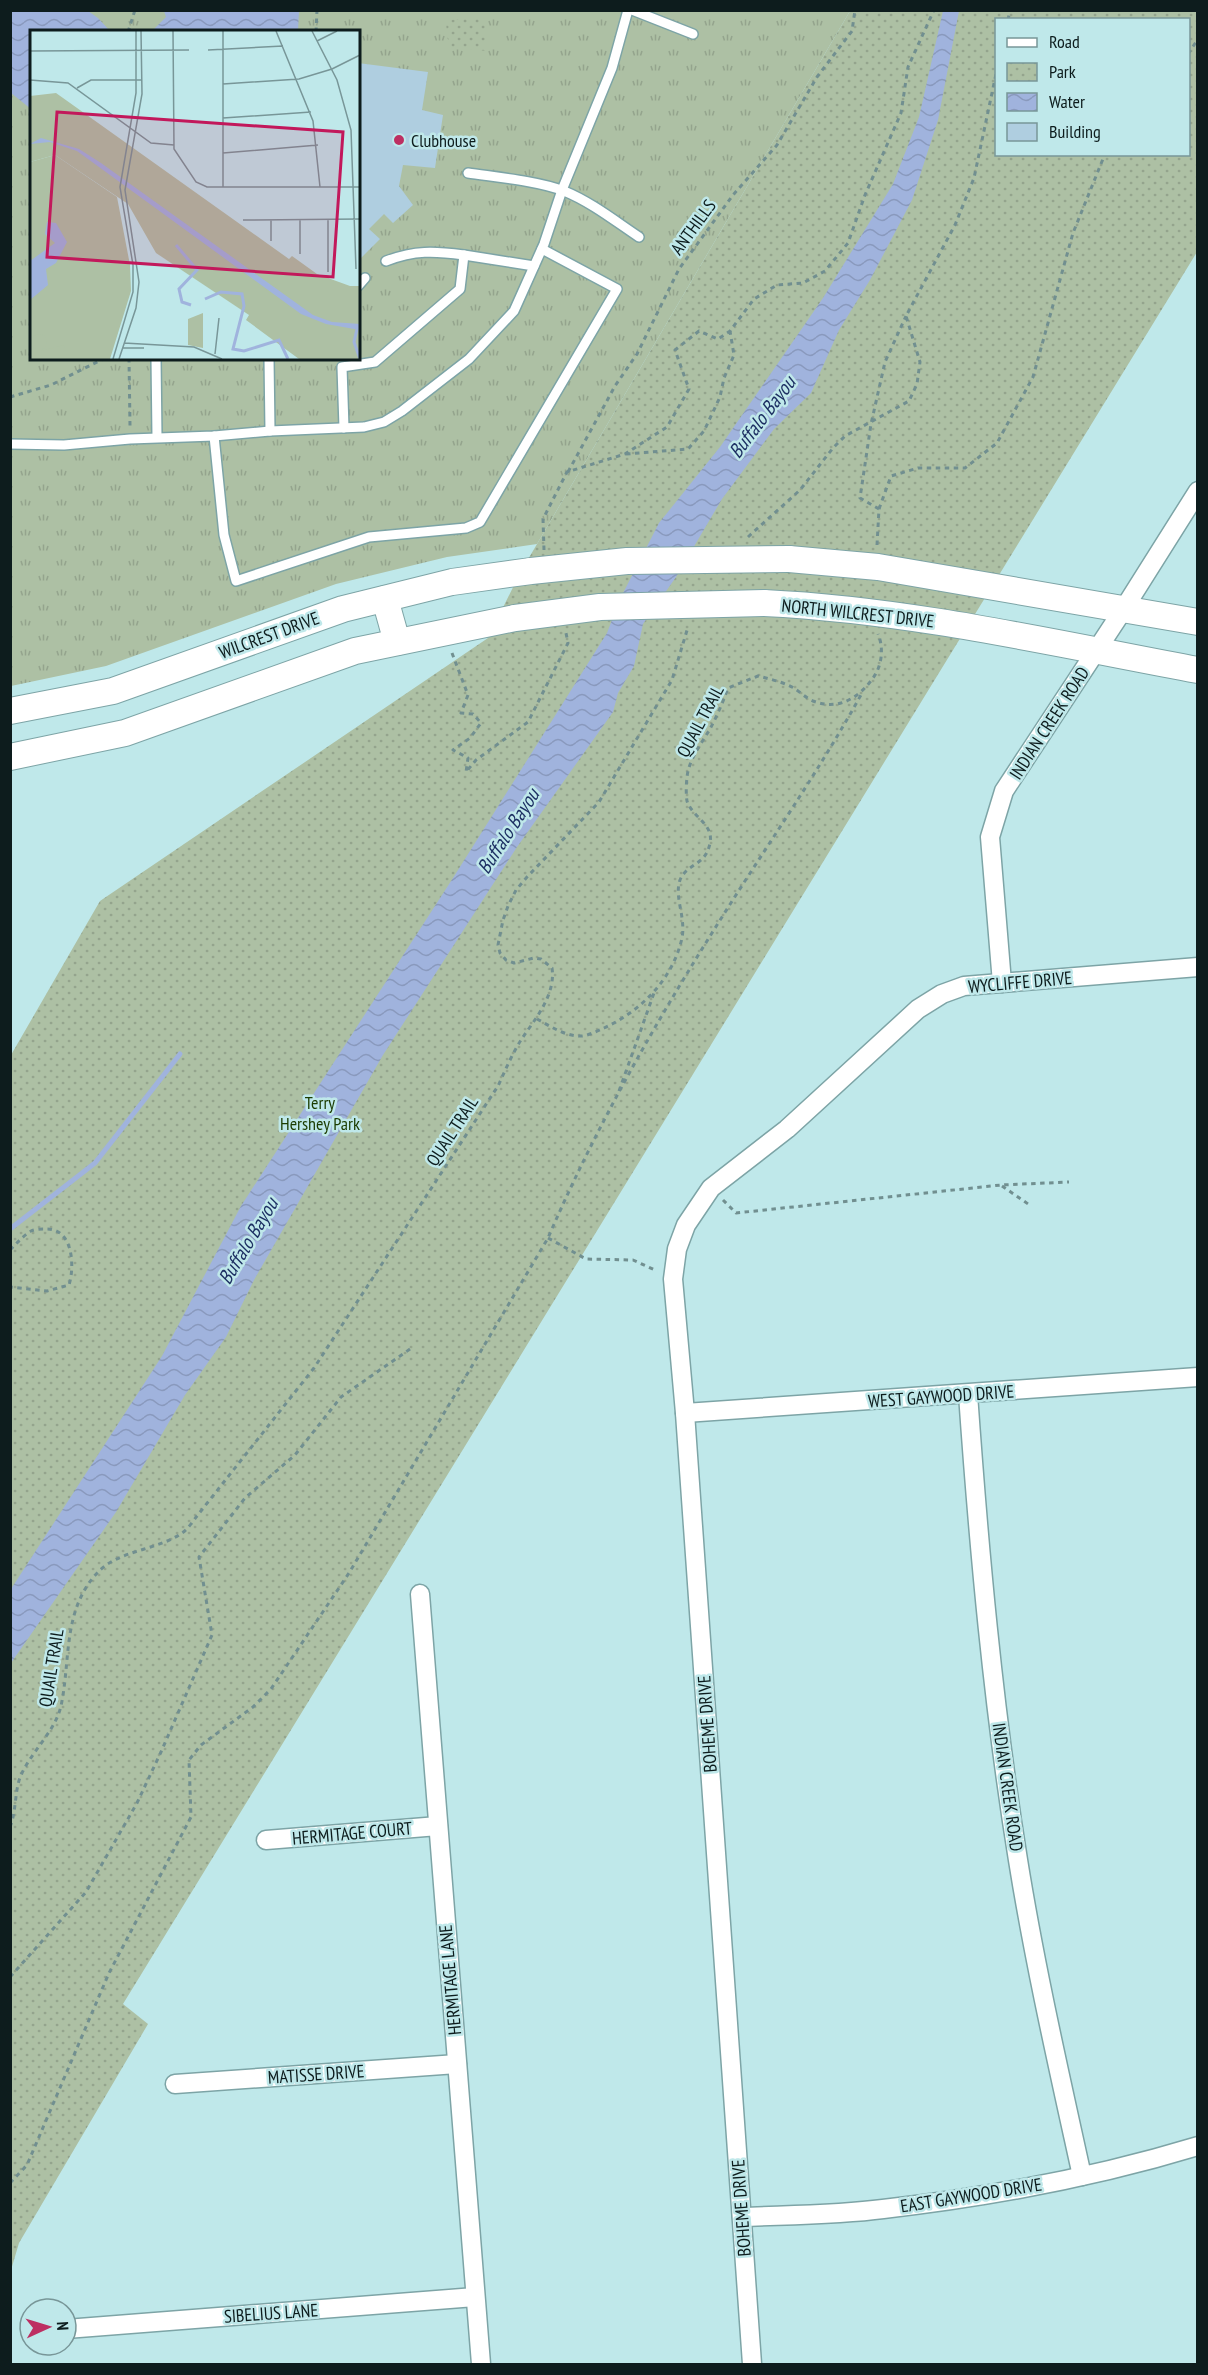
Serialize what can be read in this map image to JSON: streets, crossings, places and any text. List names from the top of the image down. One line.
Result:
{"streets":{"main road":["NORTH WILCREST DRIVE","WILCREST DRIVE"],"street":["INDIAN CREEK ROAD","WYCLIFFE DRIVE","WEST GAYWOOD DRIVE","BOHEME DRIVE","HERMITAGE COURT","HERMITAGE LANE","MATISSE DRIVE","EAST GAYWOOD DRIVE","SIBELIUS LANE"],"path":["ANTHILLS","QUAIL TRAIL"]},"crossings":[["NORTH WILCREST DRIVE","INDIAN CREEK ROAD"],["INDIAN CREEK ROAD","WYCLIFFE DRIVE"],["INDIAN CREEK ROAD","WEST GAYWOOD DRIVE"],["INDIAN CREEK ROAD","EAST GAYWOOD DRIVE"],["WYCLIFFE DRIVE","BOHEME DRIVE"],["WEST GAYWOOD DRIVE","BOHEME DRIVE"],["BOHEME DRIVE","EAST GAYWOOD DRIVE"],["HERMITAGE COURT","HERMITAGE LANE"],["HERMITAGE LANE","MATISSE DRIVE"],["HERMITAGE LANE","SIBELIUS LANE"]],"water":["Buffalo Bayou"],"parks":["Terry Hershey Park"],"places":["Clubhouse"],"legend":["Road","Park","Water","Building"],"north":"right"}
